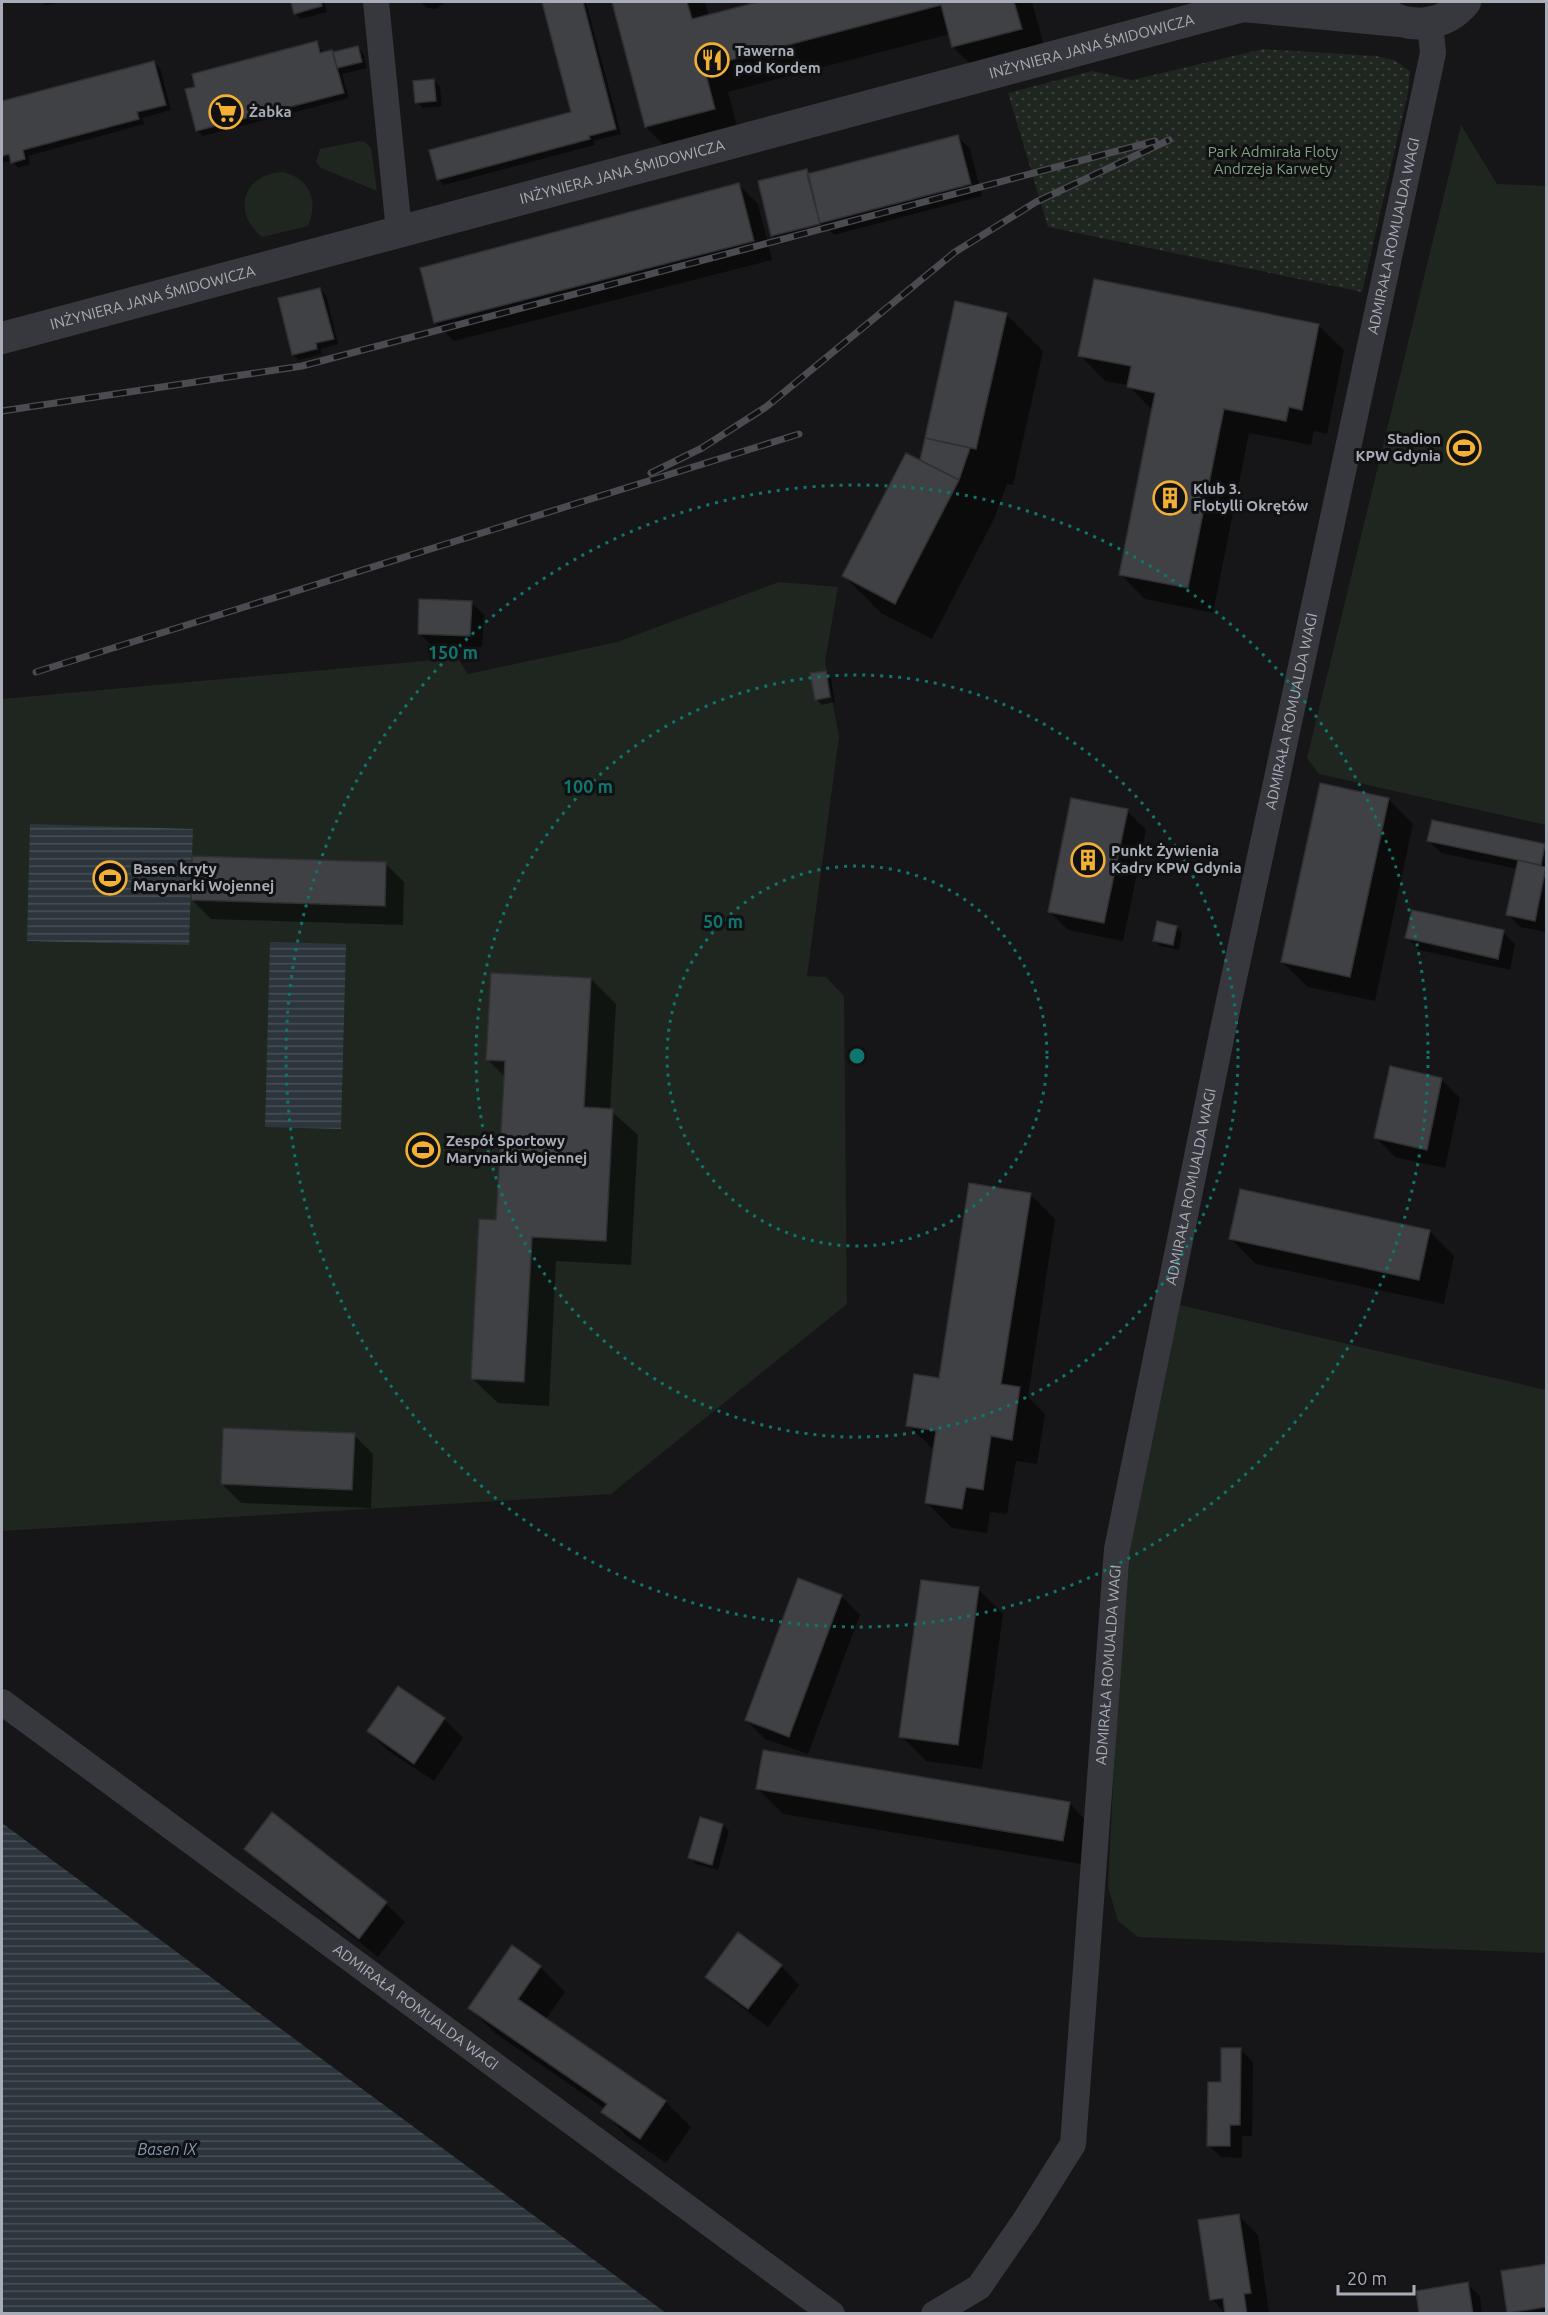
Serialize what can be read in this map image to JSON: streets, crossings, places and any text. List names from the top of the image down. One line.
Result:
{"streets":{"street":["INŻYNIERA JANA ŚMIDOWICZA","ADMIRAŁA ROMUALDA WAGI"]},"crossings":[["INŻYNIERA JANA ŚMIDOWICZA","ADMIRAŁA ROMUALDA WAGI"]],"water":["Basen IX"],"parks":["Park Admirała Floty Andrzeja Karwety"],"places":{"restaurant":["Tawerna pod Kordem"],"supermarket":["Żabka"],"sports":["Stadion KPW Gdynia","Basen kryty Marynarki Wojennej","Zespół Sportowy Marynarki Wojennej"],"building":["Klub 3. Flotylli Okrętów","Punkt Żywienia Kadry KPW Gdynia"]},"scale_bar":"20 m","rings":["150 m","100 m","50 m"]}
